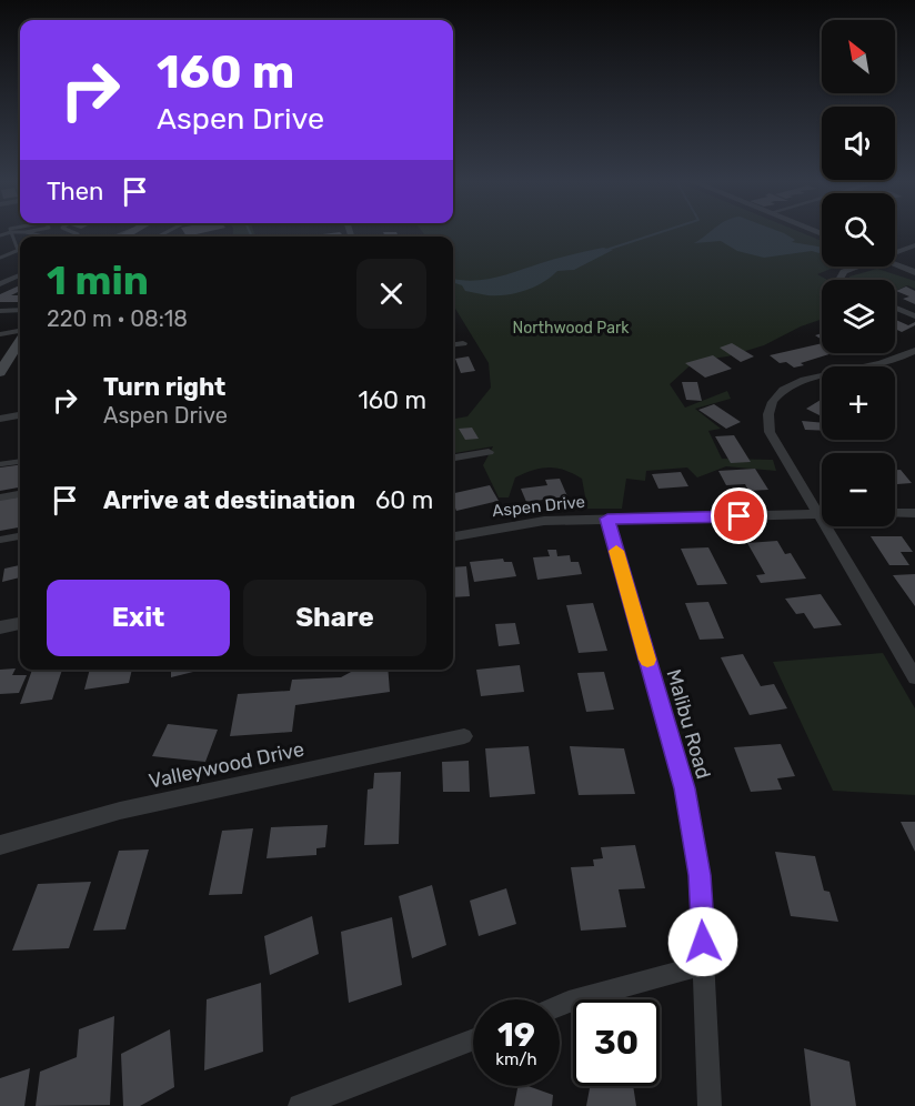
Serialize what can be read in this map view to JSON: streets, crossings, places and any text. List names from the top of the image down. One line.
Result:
{"streets":{"street":["Aspen Drive","Malibu Road","Valleywood Drive"]},"crossings":[["Aspen Drive","Malibu Road"]],"parks":["Northwood Park"],"north":"top left","page":{"map_buttons":["+","−"],"turn":["160 m","Aspen Drive"],"then":"Then","heading":["1 min","220 m · 08:18"],"list":[{"name":"Turn right","note":"Aspen Drive","value":"160 m"},{"name":"Arrive at destination","value":"60 m"}],"buttons":["Exit","Share"],"speed":"19 km/h","limit":"30"}}
